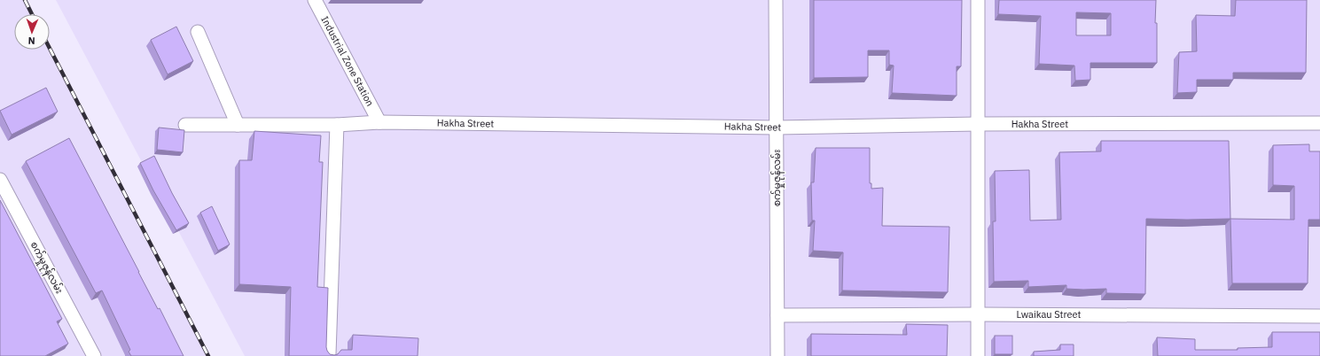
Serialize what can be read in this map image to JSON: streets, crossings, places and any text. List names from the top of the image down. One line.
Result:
{"streets":{"street":["Industrial Zone Station","Hakha Street","စက်မှုဇုန်လမ်း","Lwaikau Street"]},"crossings":[["Industrial Zone Station","Hakha Street"],["Hakha Street","စက်မှုဇုန်လမ်း"],["စက်မှုဇုန်လမ်း","Lwaikau Street"]],"north":"bottom"}
